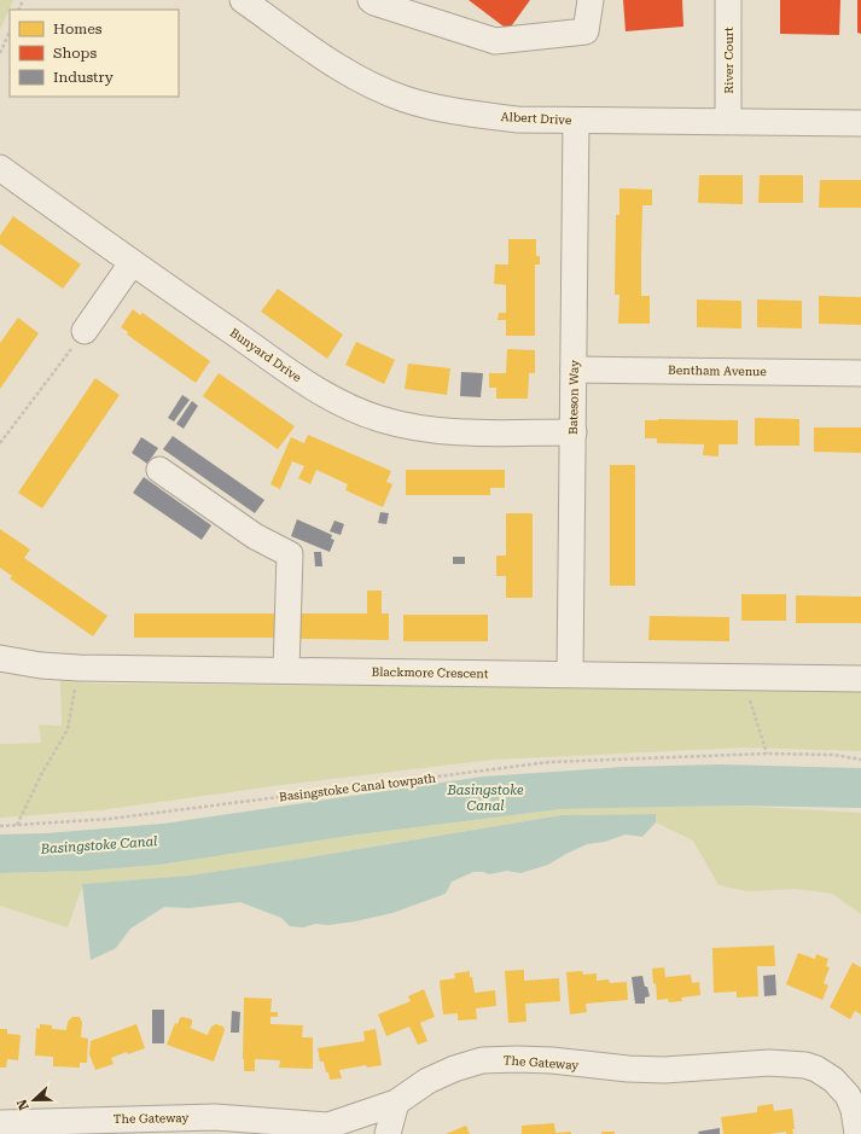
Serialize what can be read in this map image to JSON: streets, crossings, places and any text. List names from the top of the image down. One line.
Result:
{"streets":{"street":["River Court","Albert Drive","Bunyard Drive","Bentham Avenue","Bateson Way","Blackmore Crescent","The Gateway"],"path":["Basingstoke Canal towpath"]},"crossings":[["River Court","Albert Drive"],["Albert Drive","Bateson Way"],["Bunyard Drive","Bateson Way"],["Bentham Avenue","Bateson Way"],["Bateson Way","Blackmore Crescent"]],"water":["Basingstoke Canal"],"legend":["Homes","Shops","Industry"],"north":"left"}
